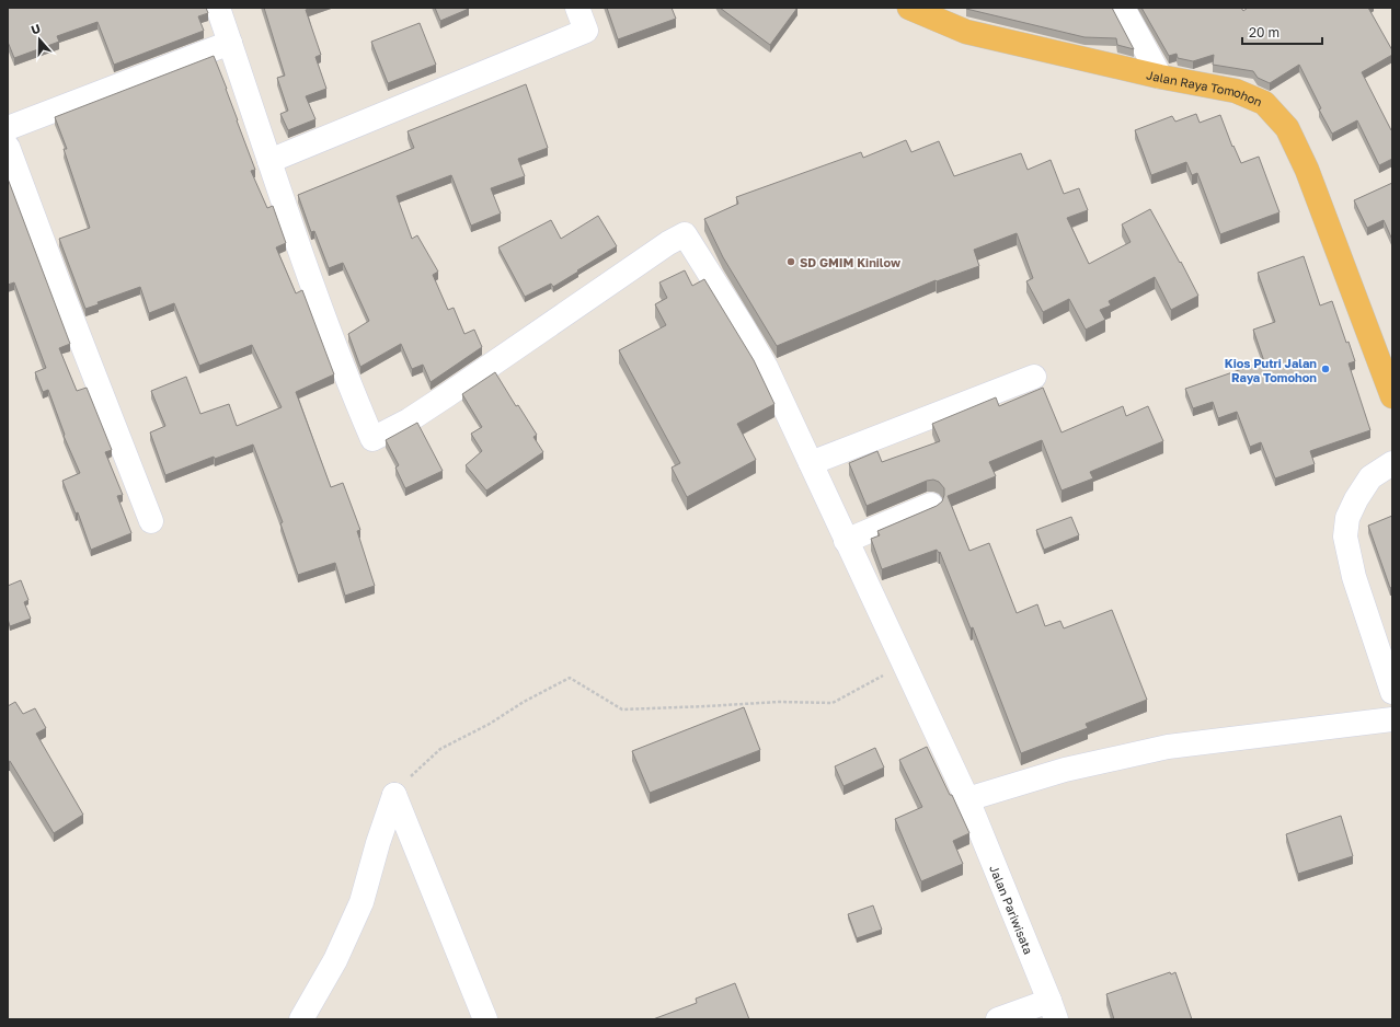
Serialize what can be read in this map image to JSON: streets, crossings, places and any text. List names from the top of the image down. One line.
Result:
{"streets":{"highway":["Jalan Raya Tomohon"],"street":["Jalan Pariwisata"]},"places":["SD GMIM Kinilow","Kios Putri Jalan Raya Tomohon"],"scale_bar":"20 m","north":"top"}
